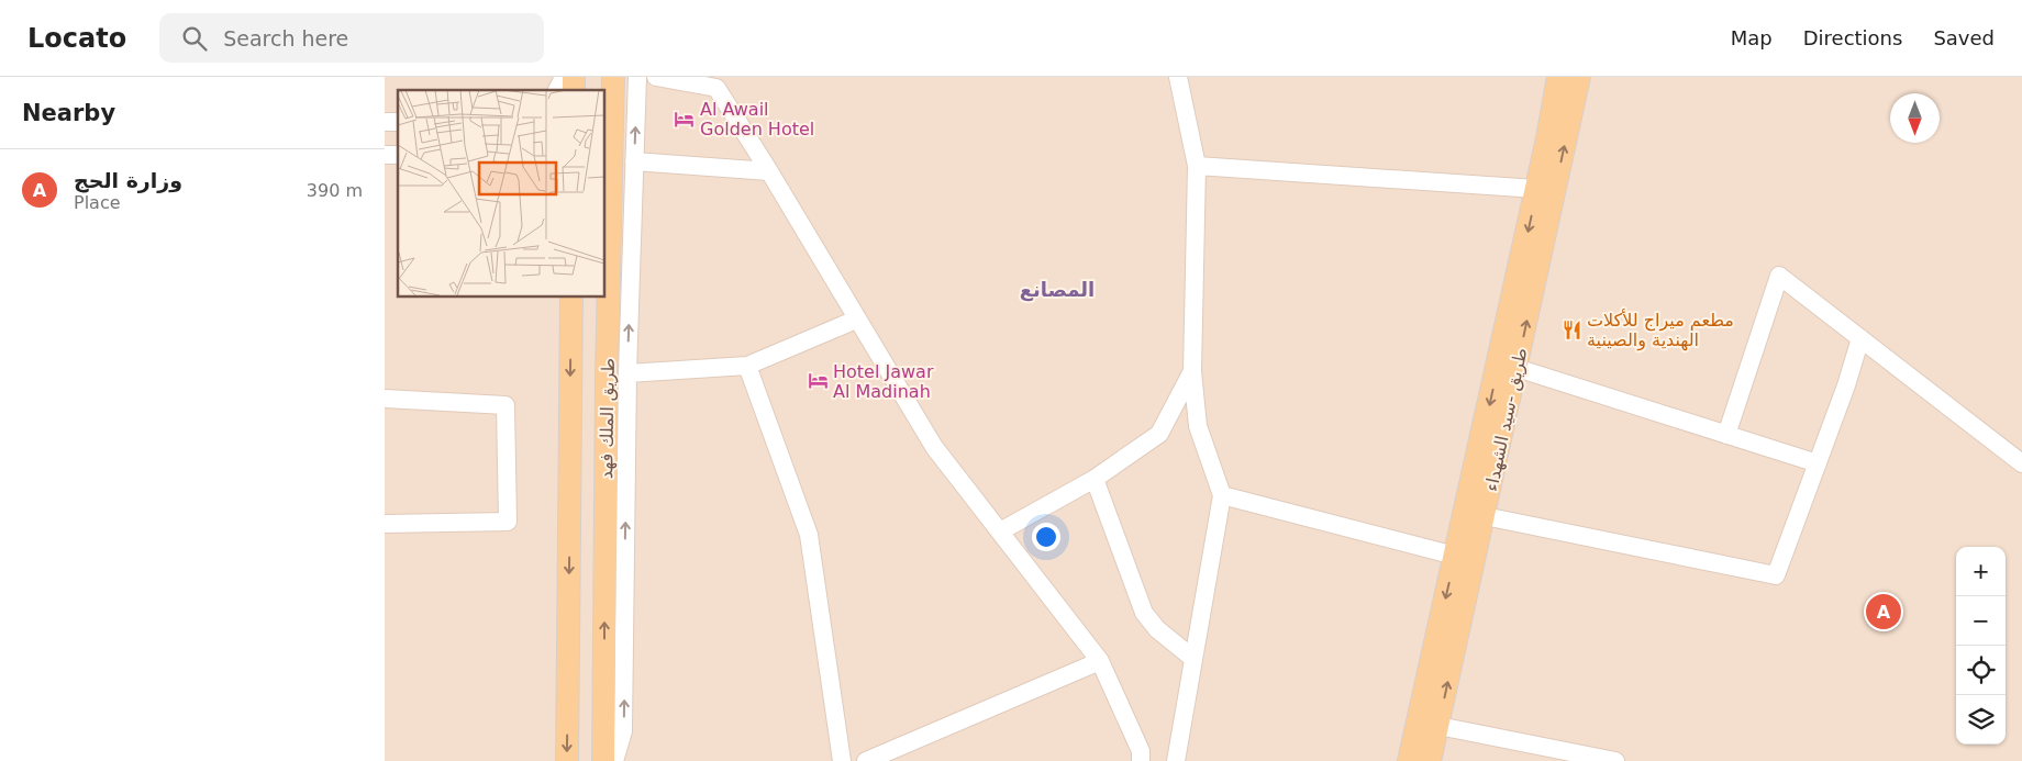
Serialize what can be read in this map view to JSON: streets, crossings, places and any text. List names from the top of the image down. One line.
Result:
{"streets":{"main road":["طريق الملك فهد","طريق -سيد الشهداء"]},"districts":["المصانع"],"places":{"hotel":["Al Awail Golden Hotel","Hotel Jawar Al Madinah"],"restaurant":["مطعم ميراج للأكلات الهندية والصينية"]},"north":"bottom","page":{"header":"Locato","search":"Search here","nav":["Map","Directions","Saved"],"heading":"Nearby","list":[{"mark":"A","name":"وزارة الحج","note":"Place","value":"390 m"}],"map_buttons":["+","−"],"pins":"A"}}
